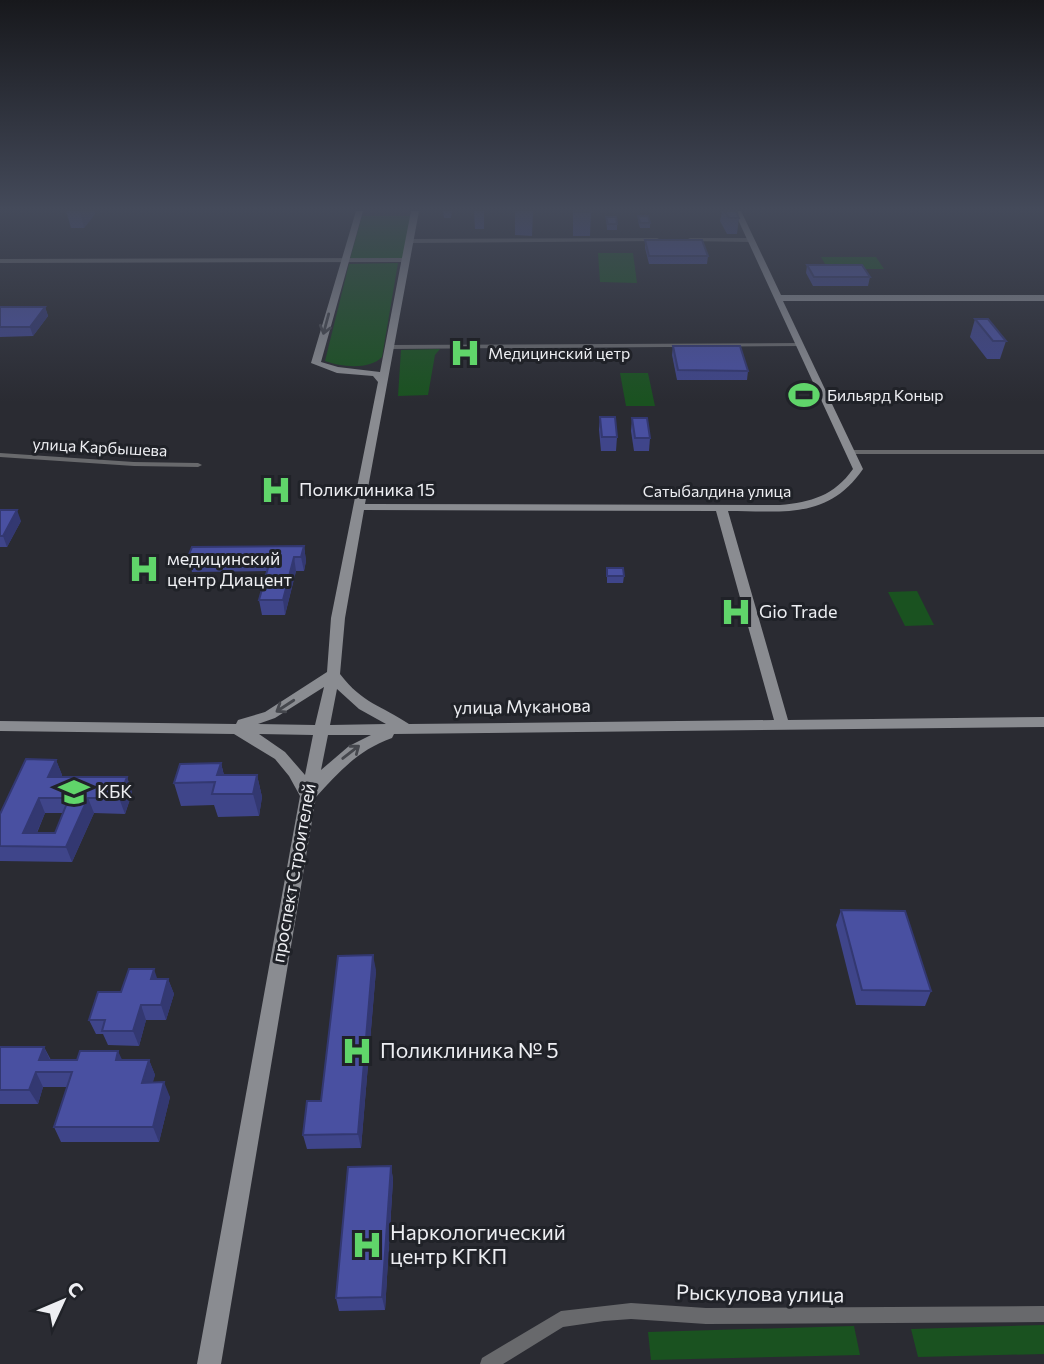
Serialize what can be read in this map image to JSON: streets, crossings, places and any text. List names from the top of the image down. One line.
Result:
{"streets":{"main road":["Сатыбалдина улица","улица Муканова","проспект Строителей"],"street":["улица Карбышева","Рыскулова улица"]},"crossings":[["Сатыбалдина улица","проспект Строителей"],["улица Муканова","проспект Строителей"]],"places":{"hospital":["Медицинский цетр","Поликлиника 15","медицинский центр Диацент","Gio Trade","Поликлиника № 5","Наркологический центр КГКП"],"sports":["Бильярд Коныр"],"school or university":["КБК"]},"north":"top right"}
